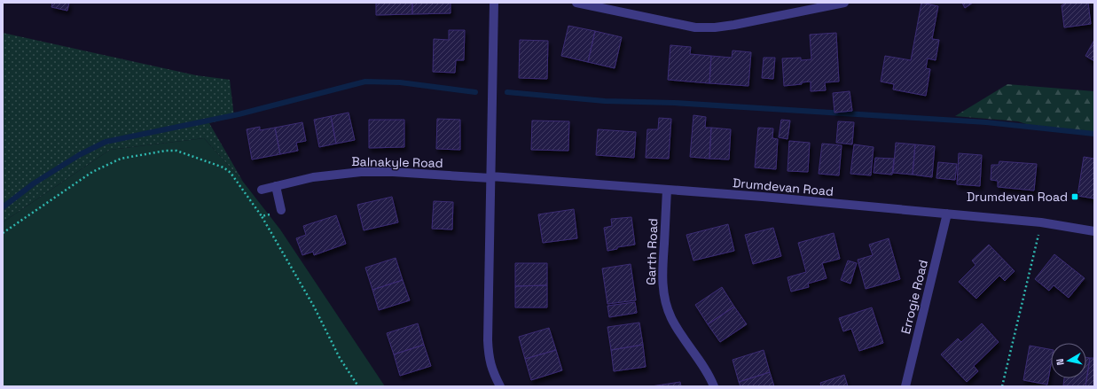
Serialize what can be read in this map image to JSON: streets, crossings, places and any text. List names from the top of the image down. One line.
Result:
{"streets":{"street":["Balnakyle Road","Drumdevan Road","Garth Road","Errogie Road"]},"crossings":[["Balnakyle Road","Drumdevan Road"],["Drumdevan Road","Garth Road"],["Drumdevan Road","Errogie Road"]],"places":{"transit":["Drumdevan Road"]},"north":"left"}
